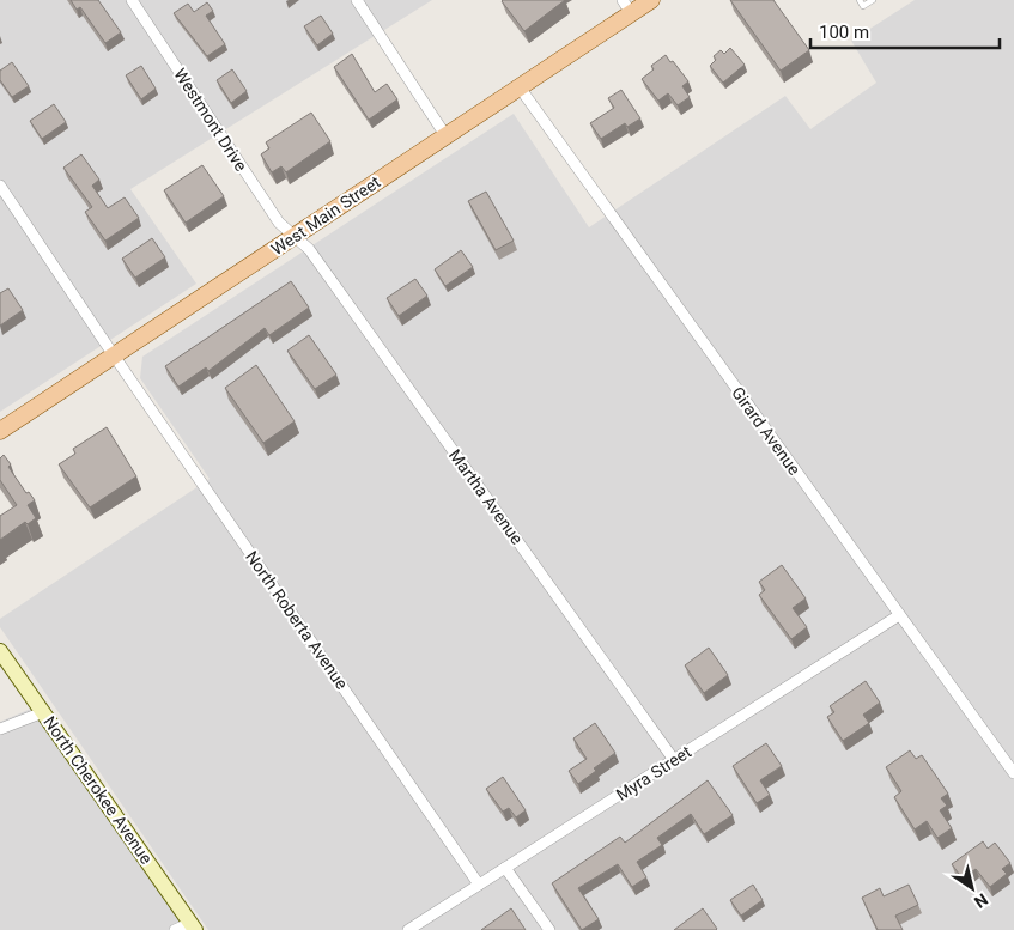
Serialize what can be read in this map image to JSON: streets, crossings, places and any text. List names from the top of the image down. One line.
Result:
{"streets":{"main road":["West Main Street"],"street":["Westmont Drive","Girard Avenue","Martha Avenue","North Roberta Avenue","Myra Street","North Cherokee Avenue"]},"crossings":[["Westmont Drive","West Main Street"],["Westmont Drive","Martha Avenue"],["West Main Street","Girard Avenue"],["West Main Street","Martha Avenue"],["West Main Street","North Roberta Avenue"],["Girard Avenue","Myra Street"],["Martha Avenue","Myra Street"],["North Roberta Avenue","Myra Street"]],"scale_bar":"100 m","north":"bottom right"}
